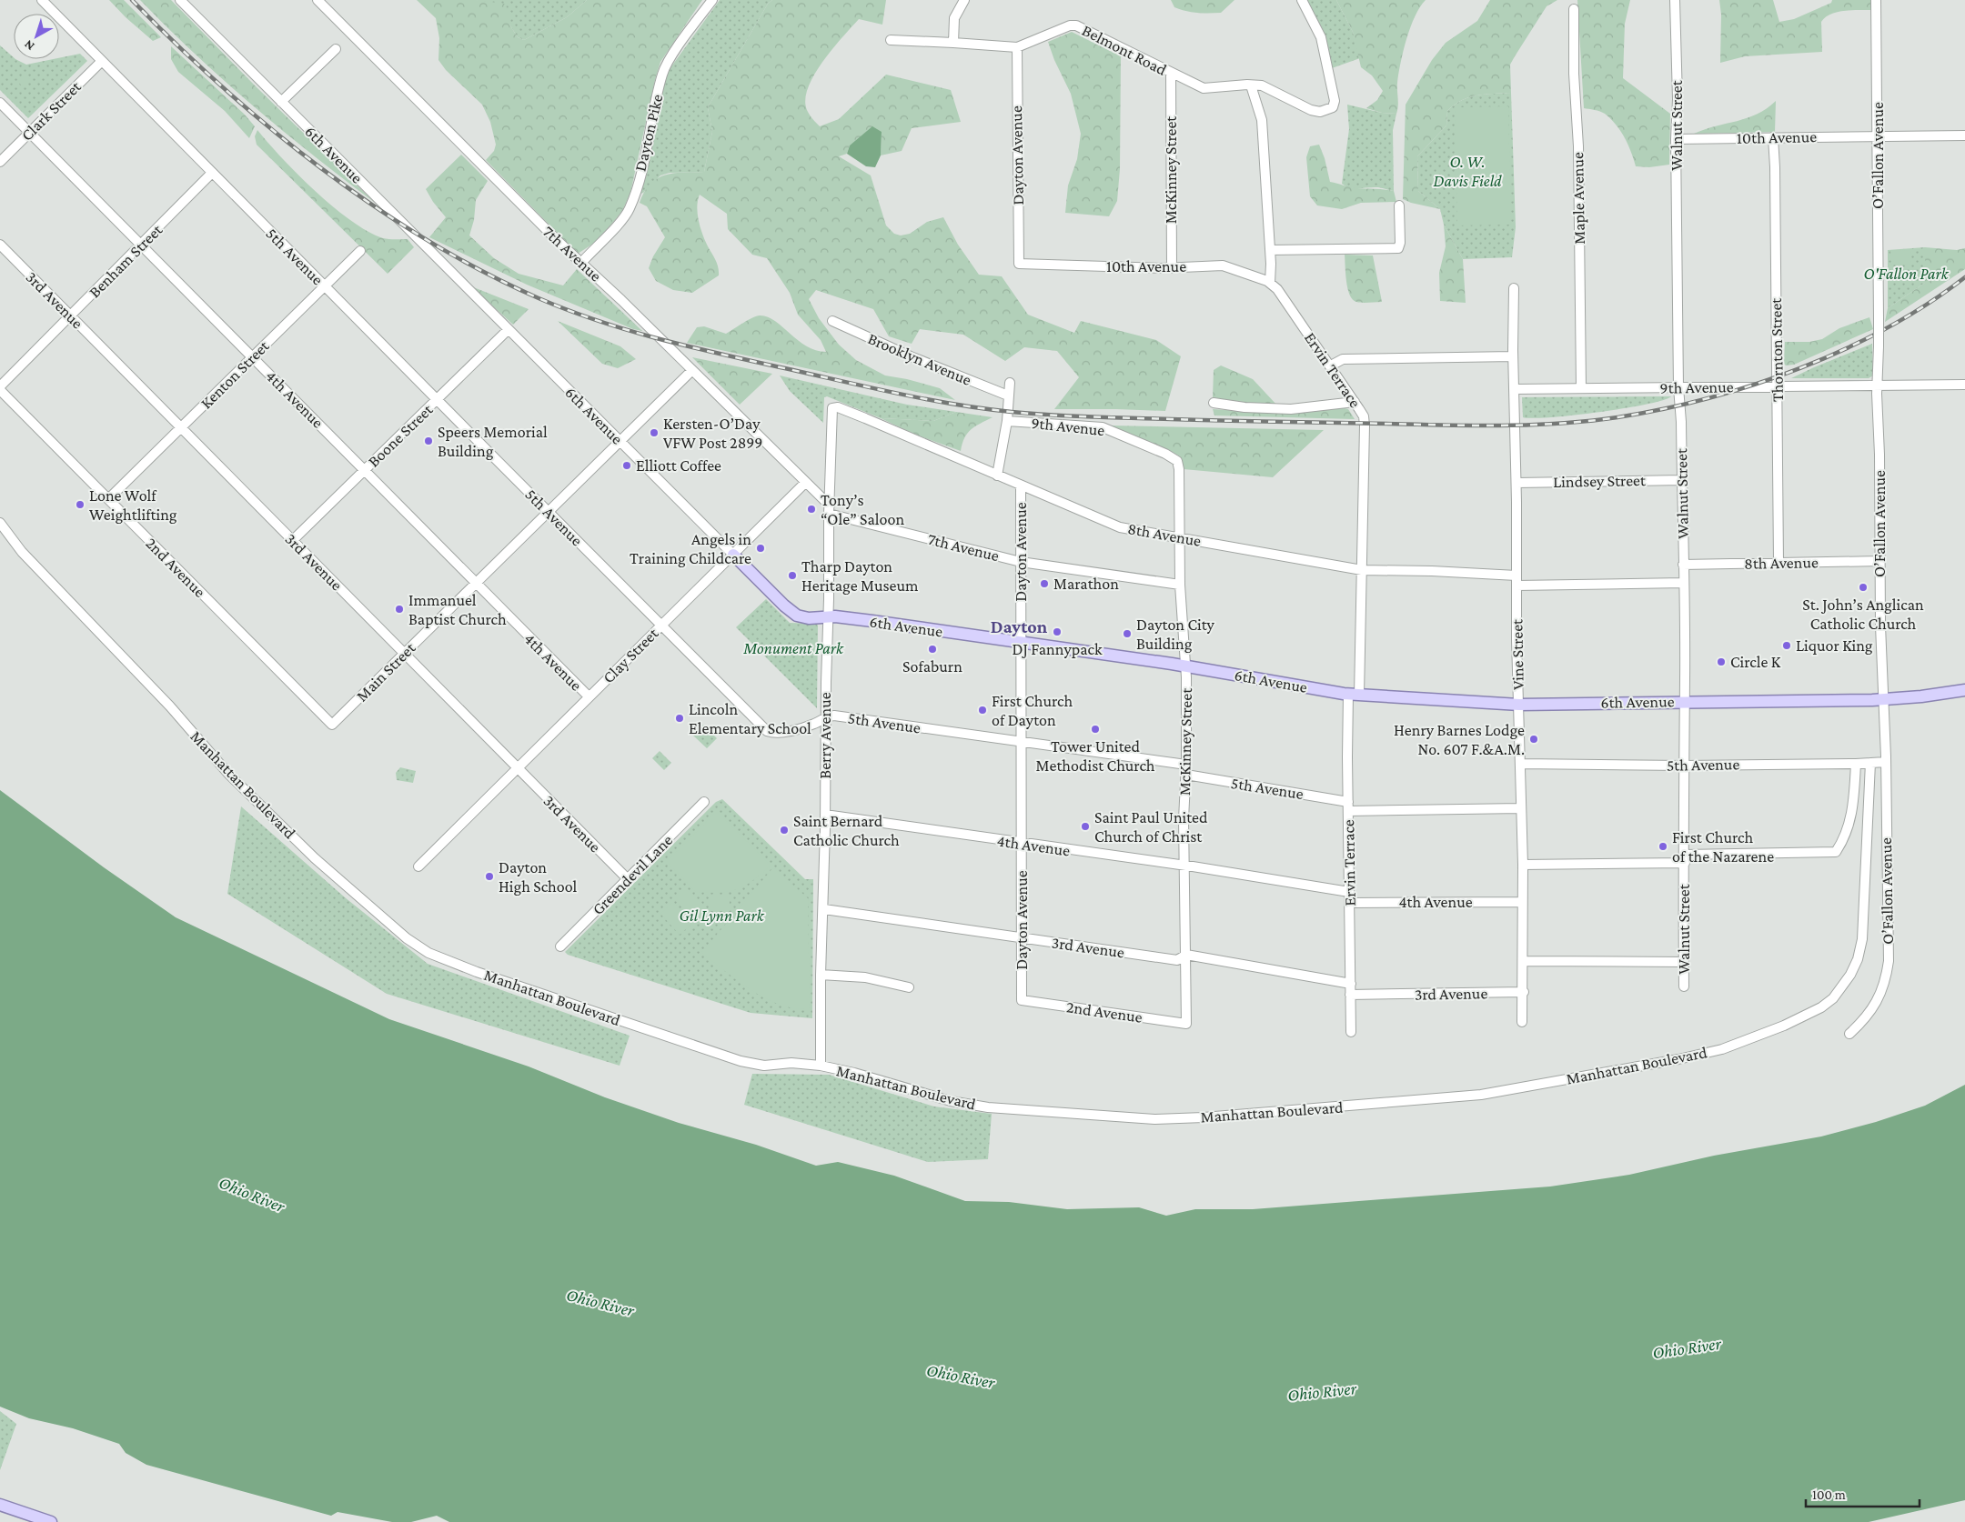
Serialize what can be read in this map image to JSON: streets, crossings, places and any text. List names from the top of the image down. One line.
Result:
{"streets":{"main road":["6th Avenue"],"street":["Belmont Road","Clark Street","Walnut Street","Dayton Pike","10th Avenue","Dayton Avenue","O’Fallon Avenue","McKinney Street","Maple Avenue","7th Avenue","5th Avenue","Benham Street","3rd Avenue","Thornton Street","Brooklyn Avenue","Ervin Terrace","Kenton Street","9th Avenue","4th Avenue","Boone Street","Lindsey Street","8th Avenue","2nd Avenue","Vine Street","Clay Street","Main Street","Berry Avenue","Manhattan Boulevard","Greendevil Lane"]},"crossings":[["Belmont Road","Dayton Avenue"],["Belmont Road","McKinney Street"],["Clark Street","5th Avenue"],["Clark Street","4th Avenue"],["Walnut Street","10th Avenue"],["Walnut Street","6th Avenue"],["Walnut Street","5th Avenue"],["Walnut Street","9th Avenue"],["Walnut Street","Lindsey Street"],["Walnut Street","8th Avenue"],["Dayton Pike","7th Avenue"],["10th Avenue","Dayton Avenue"],["10th Avenue","O’Fallon Avenue"],["10th Avenue","McKinney Street"],["10th Avenue","Thornton Street"],["10th Avenue","Ervin Terrace"],["6th Avenue","Dayton Avenue"],["6th Avenue","O’Fallon Avenue"],["6th Avenue","McKinney Street"],["6th Avenue","Ervin Terrace"],["6th Avenue","Boone Street"],["6th Avenue","Vine Street"],["6th Avenue","Clay Street"],["6th Avenue","Main Street"],["6th Avenue","Berry Avenue"],["Dayton Avenue","7th Avenue"],["Dayton Avenue","5th Avenue"],["Dayton Avenue","3rd Avenue"],["Dayton Avenue","4th Avenue"],["Dayton Avenue","8th Avenue"],["Dayton Avenue","2nd Avenue"],["O’Fallon Avenue","5th Avenue"],["O’Fallon Avenue","9th Avenue"],["O’Fallon Avenue","8th Avenue"],["McKinney Street","7th Avenue"],["McKinney Street","5th Avenue"],["McKinney Street","3rd Avenue"],["McKinney Street","9th Avenue"],["McKinney Street","4th Avenue"],["McKinney Street","8th Avenue"],["McKinney Street","2nd Avenue"],["Maple Avenue","9th Avenue"],["7th Avenue","Clay Street"],["7th Avenue","Main Street"],["7th Avenue","Berry Avenue"],["5th Avenue","Benham Street"],["5th Avenue","Ervin Terrace"],["5th Avenue","Kenton Street"],["5th Avenue","Boone Street"],["5th Avenue","Vine Street"],["5th Avenue","Clay Street"],["5th Avenue","Main Street"],["5th Avenue","Berry Avenue"],["5th Avenue","Manhattan Boulevard"],["Benham Street","3rd Avenue"],["Benham Street","4th Avenue"],["3rd Avenue","Ervin Terrace"],["3rd Avenue","Kenton Street"],["3rd Avenue","Boone Street"],["3rd Avenue","Vine Street"],["3rd Avenue","Clay Street"],["3rd Avenue","Main Street"],["3rd Avenue","Berry Avenue"],["3rd Avenue","Greendevil Lane"],["Thornton Street","9th Avenue"],["Thornton Street","8th Avenue"],["Ervin Terrace","4th Avenue"],["Ervin Terrace","8th Avenue"],["Kenton Street","4th Avenue"],["Kenton Street","2nd Avenue"],["9th Avenue","Vine Street"],["4th Avenue","Boone Street"],["4th Avenue","Vine Street"],["4th Avenue","Clay Street"],["4th Avenue","Main Street"],["4th Avenue","Berry Avenue"],["Lindsey Street","Vine Street"],["8th Avenue","Vine Street"],["8th Avenue","Berry Avenue"],["2nd Avenue","Main Street"],["Berry Avenue","Manhattan Boulevard"]],"districts":["Dayton"],"water":["Ohio River"],"parks":["O. W. Davis Field","O'Fallon Park","Monument Park","Gil Lynn Park"],"places":["Kersten-O’Day VFW Post 2899","Speers Memorial Building","Elliott Coffee","Lone Wolf Weightlifting","Tony’s “Ole” Saloon","Angels in Training Childcare","Tharp Dayton Heritage Museum","Marathon","St. John’s Anglican Catholic Church","Immanuel Baptist Church","DJ Fannypack","Dayton City Building","Liquor King","Sofaburn","Circle K","First Church of Dayton","Lincoln Elementary School","Tower United Methodist Church","Henry Barnes Lodge No. 607 F.&A.M.","Saint Paul United Church of Christ","Saint Bernard Catholic Church","First Church of the Nazarene","Dayton High School"],"scale_bar":"100 m","north":"bottom left"}
